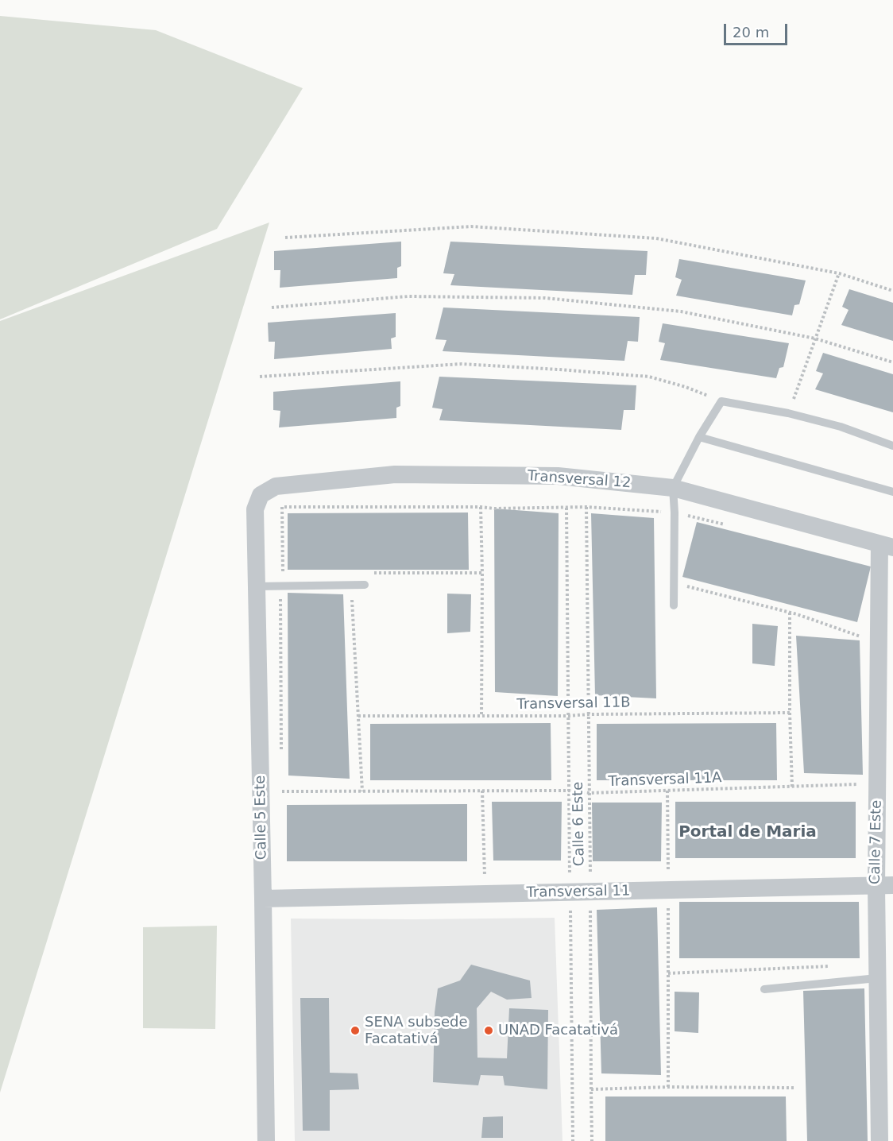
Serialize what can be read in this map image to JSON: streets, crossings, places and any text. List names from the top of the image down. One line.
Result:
{"streets":{"street":["Transversal 12","Calle 5 Este","Calle 7 Este","Transversal 11"],"path":["Transversal 11B","Transversal 11A","Calle 6 Este"]},"crossings":[["Transversal 12","Calle 5 Este"],["Transversal 12","Calle 7 Este"],["Transversal 11B","Calle 6 Este"],["Transversal 11A","Calle 6 Este"],["Transversal 11A","Calle 7 Este"],["Calle 5 Este","Transversal 11"],["Calle 6 Este","Transversal 11"],["Calle 7 Este","Transversal 11"]],"districts":["Portal de Maria"],"places":["SENA subsede Facatativá","UNAD Facatativá"],"scale_bar":"20 m"}
